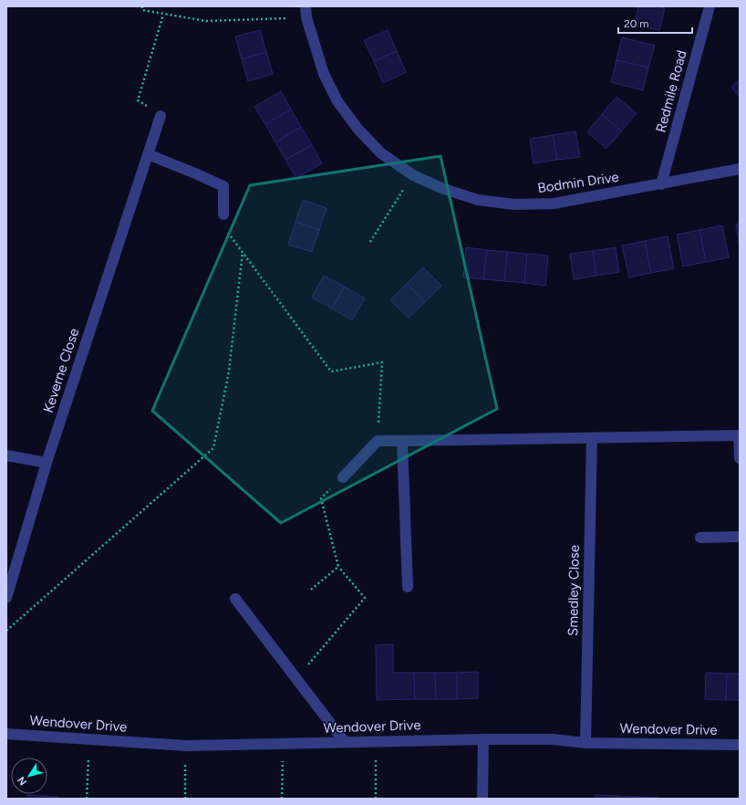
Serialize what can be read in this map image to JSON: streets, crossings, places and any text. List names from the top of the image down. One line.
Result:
{"streets":{"street":["Redmile Road","Bodmin Drive","Keverne Close","Smedley Close","Wendover Drive"]},"crossings":[["Redmile Road","Bodmin Drive"],["Smedley Close","Wendover Drive"]],"scale_bar":"20 m","north":"bottom left"}
